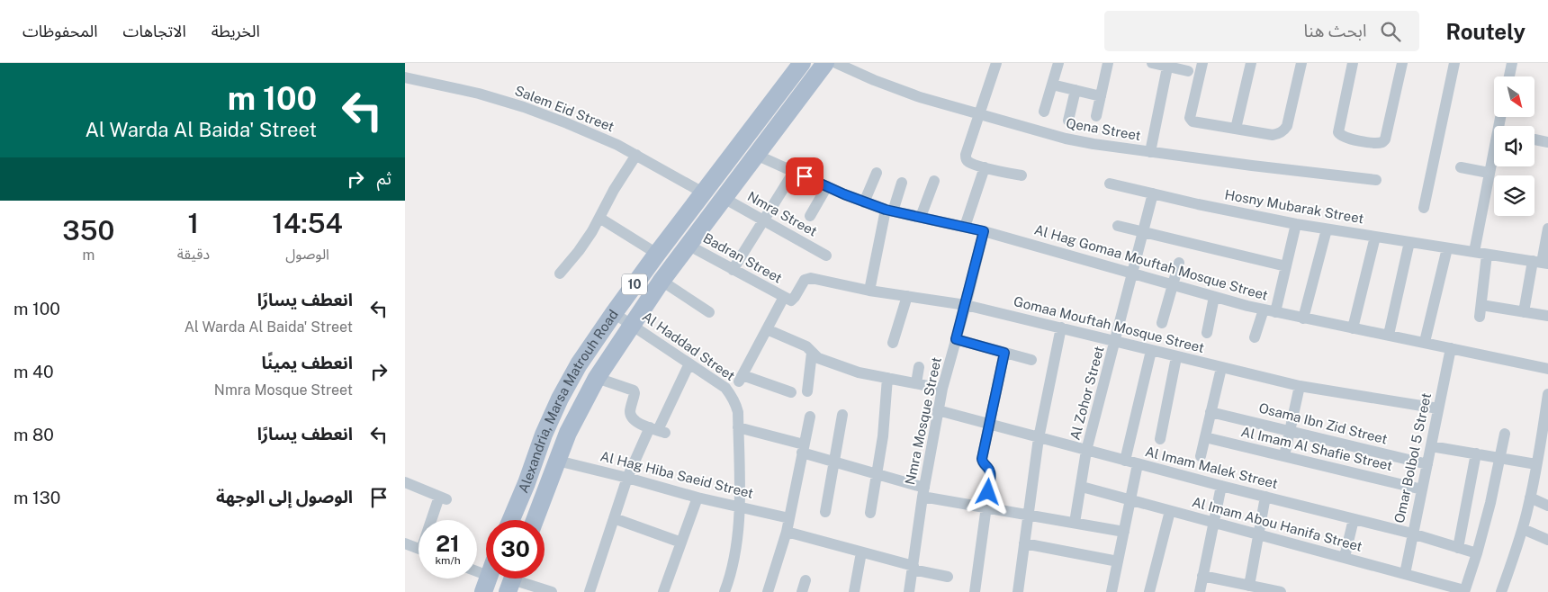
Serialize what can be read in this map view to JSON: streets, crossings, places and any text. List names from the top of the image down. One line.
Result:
{"streets":{"main road":["10","Alexandria, Marsa Matrouh Road"],"street":["Salem Eid Street","Qena Street","Hosny Mubarak Street","Nmra Street","Badran Street","Al Hag Gomaa Mouftah Mosque Street","Gomaa Mouftah Mosque Street","Al Haddad Street","Al Zohor Street","Nmra Mosque Street","Osama Ibn Zid Street","Al Imam Al Shafie Street","Omar Bolbol 5 Street","Al Imam Malek Street","Al Hag Hiba Saeid Street","Al Imam Abou Hanifa Street"]},"crossings":[["Salem Eid Street","Alexandria, Marsa Matrouh Road"],["Hosny Mubarak Street","Al Zohor Street"],["Nmra Street","Alexandria, Marsa Matrouh Road"],["Badran Street","Gomaa Mouftah Mosque Street"],["Badran Street","Alexandria, Marsa Matrouh Road"],["Al Hag Gomaa Mouftah Mosque Street","Al Zohor Street"],["Al Hag Gomaa Mouftah Mosque Street","Alexandria, Marsa Matrouh Road"],["Al Hag Gomaa Mouftah Mosque Street","Nmra Mosque Street"],["Al Hag Gomaa Mouftah Mosque Street","Omar Bolbol 5 Street"],["Gomaa Mouftah Mosque Street","Al Zohor Street"],["Gomaa Mouftah Mosque Street","Nmra Mosque Street"],["Gomaa Mouftah Mosque Street","Omar Bolbol 5 Street"],["Al Haddad Street","Alexandria, Marsa Matrouh Road"],["Al Zohor Street","Al Imam Malek Street"],["Al Zohor Street","Al Imam Abou Hanifa Street"],["Alexandria, Marsa Matrouh Road","Al Hag Hiba Saeid Street"],["Nmra Mosque Street","Al Imam Malek Street"],["Osama Ibn Zid Street","Omar Bolbol 5 Street"],["Al Imam Al Shafie Street","Omar Bolbol 5 Street"],["Omar Bolbol 5 Street","Al Imam Malek Street"],["Omar Bolbol 5 Street","Al Imam Abou Hanifa Street"]],"north":"bottom right","page":{"header":"Routely","search":"ابحث هنا","nav":["الخريطة","الاتجاهات","المحفوظات"],"turn":["100 m","Al Warda Al Baida' Street"],"then":"ثم","eta":["14:54","الوصول","1","دقيقة","350","m"],"list":[{"name":"انعطف يسارًا","note":"Al Warda Al Baida' Street","value":"100 m"},{"name":"انعطف يمينًا","note":"Nmra Mosque Street","value":"40 m"},{"name":"انعطف يسارًا","value":"80 m"},{"name":"الوصول إلى الوجهة","value":"130 m"}],"speed":"21 km/h","limit":"30"}}
